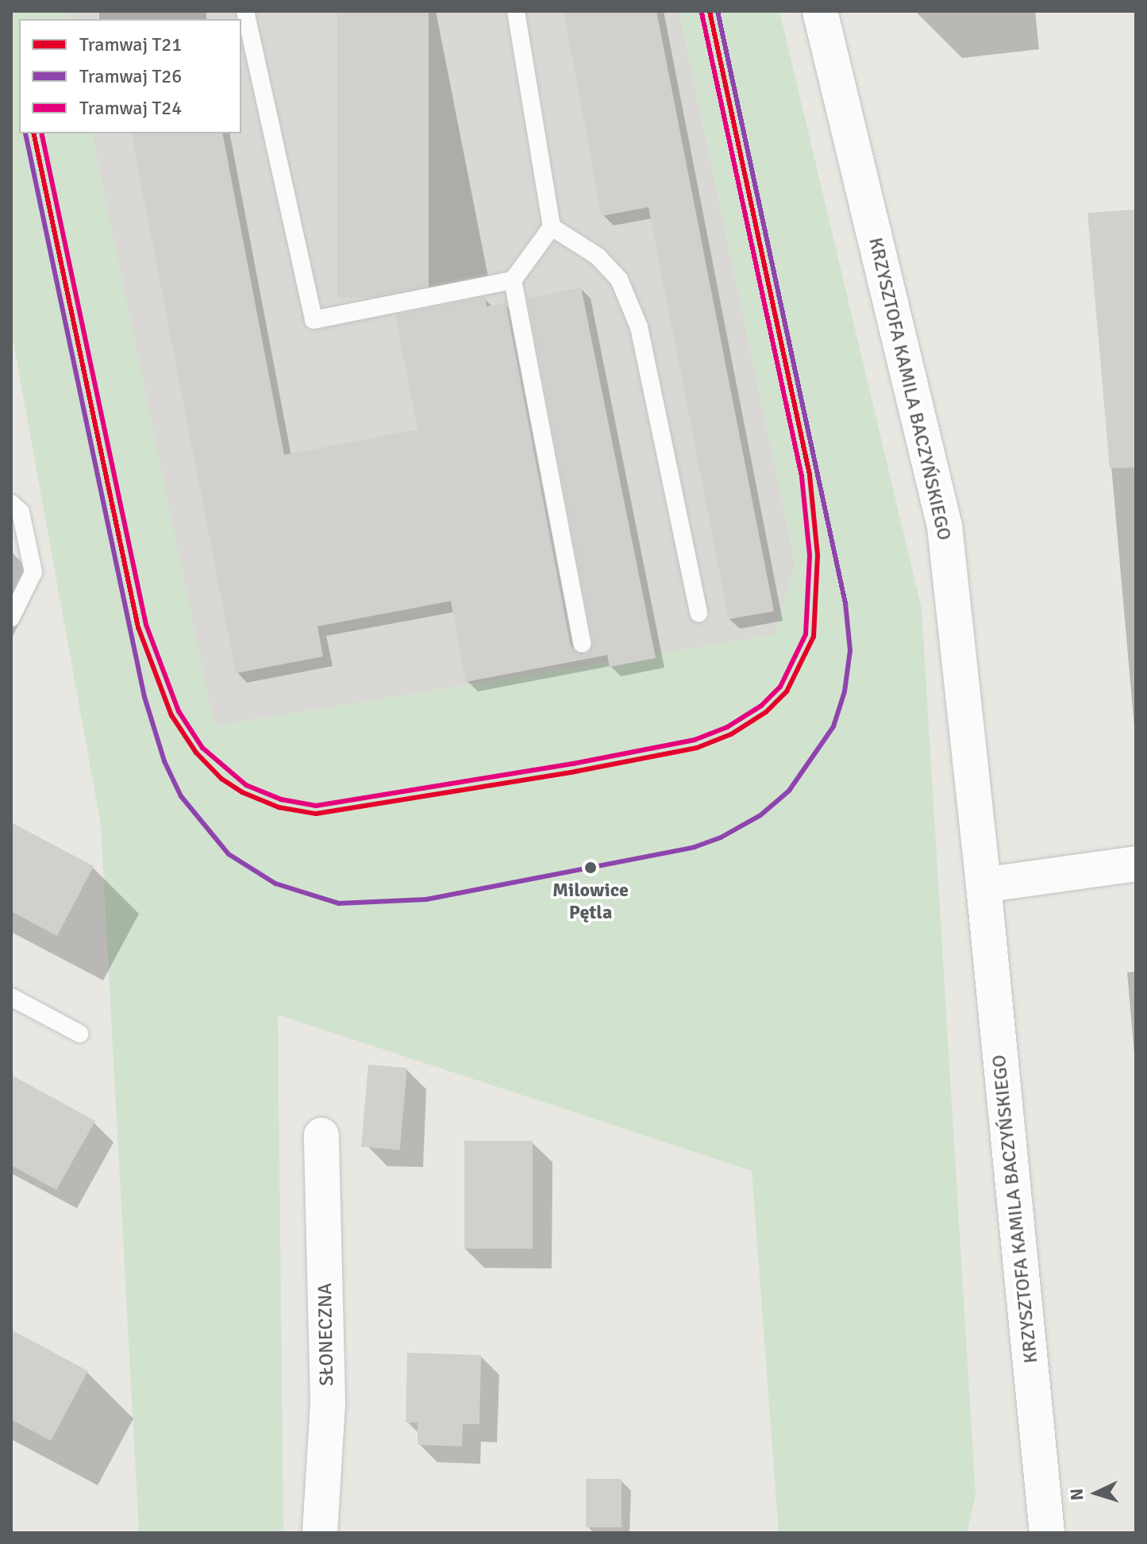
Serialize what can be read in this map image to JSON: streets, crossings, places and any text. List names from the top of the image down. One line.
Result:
{"streets":{"street":["KRZYSZTOFA KAMILA BACZYŃSKIEGO","SŁONECZNA"]},"places":["Milowice Pętla"],"lines":["tram line T21","tram line T26","tram line T24"],"legend":["Tramwaj T21","Tramwaj T26","Tramwaj T24"],"north":"left"}
